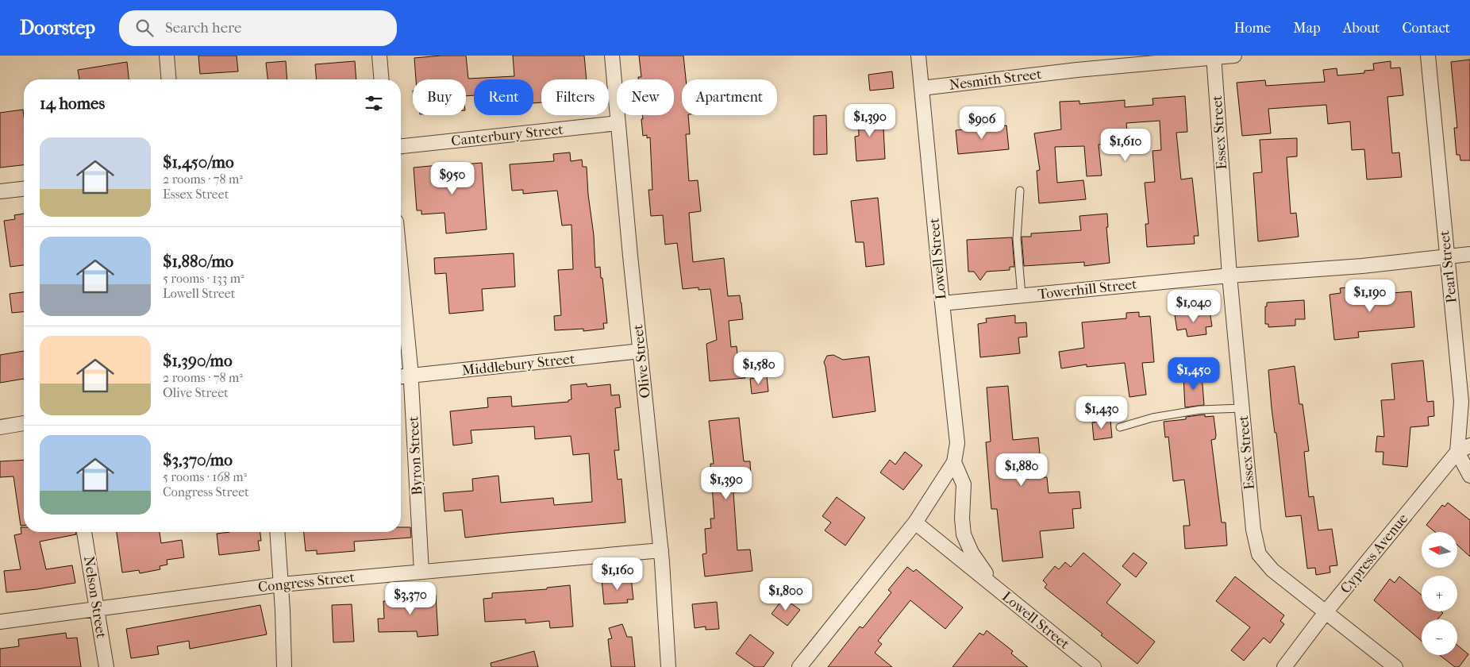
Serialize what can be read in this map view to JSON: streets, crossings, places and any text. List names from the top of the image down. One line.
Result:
{"streets":{"street":["Nesmith Street","Essex Street","Canterbury Street","Lowell Street","Pearl Street","Towerhill Street","Olive Street","Middlebury Street","Byron Street","Cypress Avenue","Congress Street","Nelson Street"]},"crossings":[["Nesmith Street","Essex Street"],["Nesmith Street","Lowell Street"],["Essex Street","Towerhill Street"],["Essex Street","Cypress Avenue"],["Canterbury Street","Olive Street"],["Lowell Street","Towerhill Street"],["Pearl Street","Towerhill Street"],["Pearl Street","Cypress Avenue"],["Olive Street","Middlebury Street"],["Olive Street","Congress Street"],["Middlebury Street","Byron Street"],["Byron Street","Congress Street"],["Congress Street","Nelson Street"]],"north":"left","page":{"header":"Doorstep","search":"Search here","nav":["Home","Map","About","Contact"],"chip":["Buy","Rent","Filters","New","Apartment"],"heading":"14 homes","price":["$1,390","$906","$1,610","$950","$1,190","$1,040","$1,580","$1,450","$1,430","$1,880","$1,390","$1,160","$1,800","$3,370"],"list":[{"name":"$1,450/mo","note":"2 rooms · 78 m² · Essex Street"},{"name":"$1,880/mo","note":"5 rooms · 133 m² · Lowell Street"},{"name":"$1,390/mo","note":"2 rooms · 78 m² · Olive Street"},{"name":"$3,370/mo","note":"5 rooms · 168 m² · Congress Street"}],"map_buttons":["+","−"]}}
